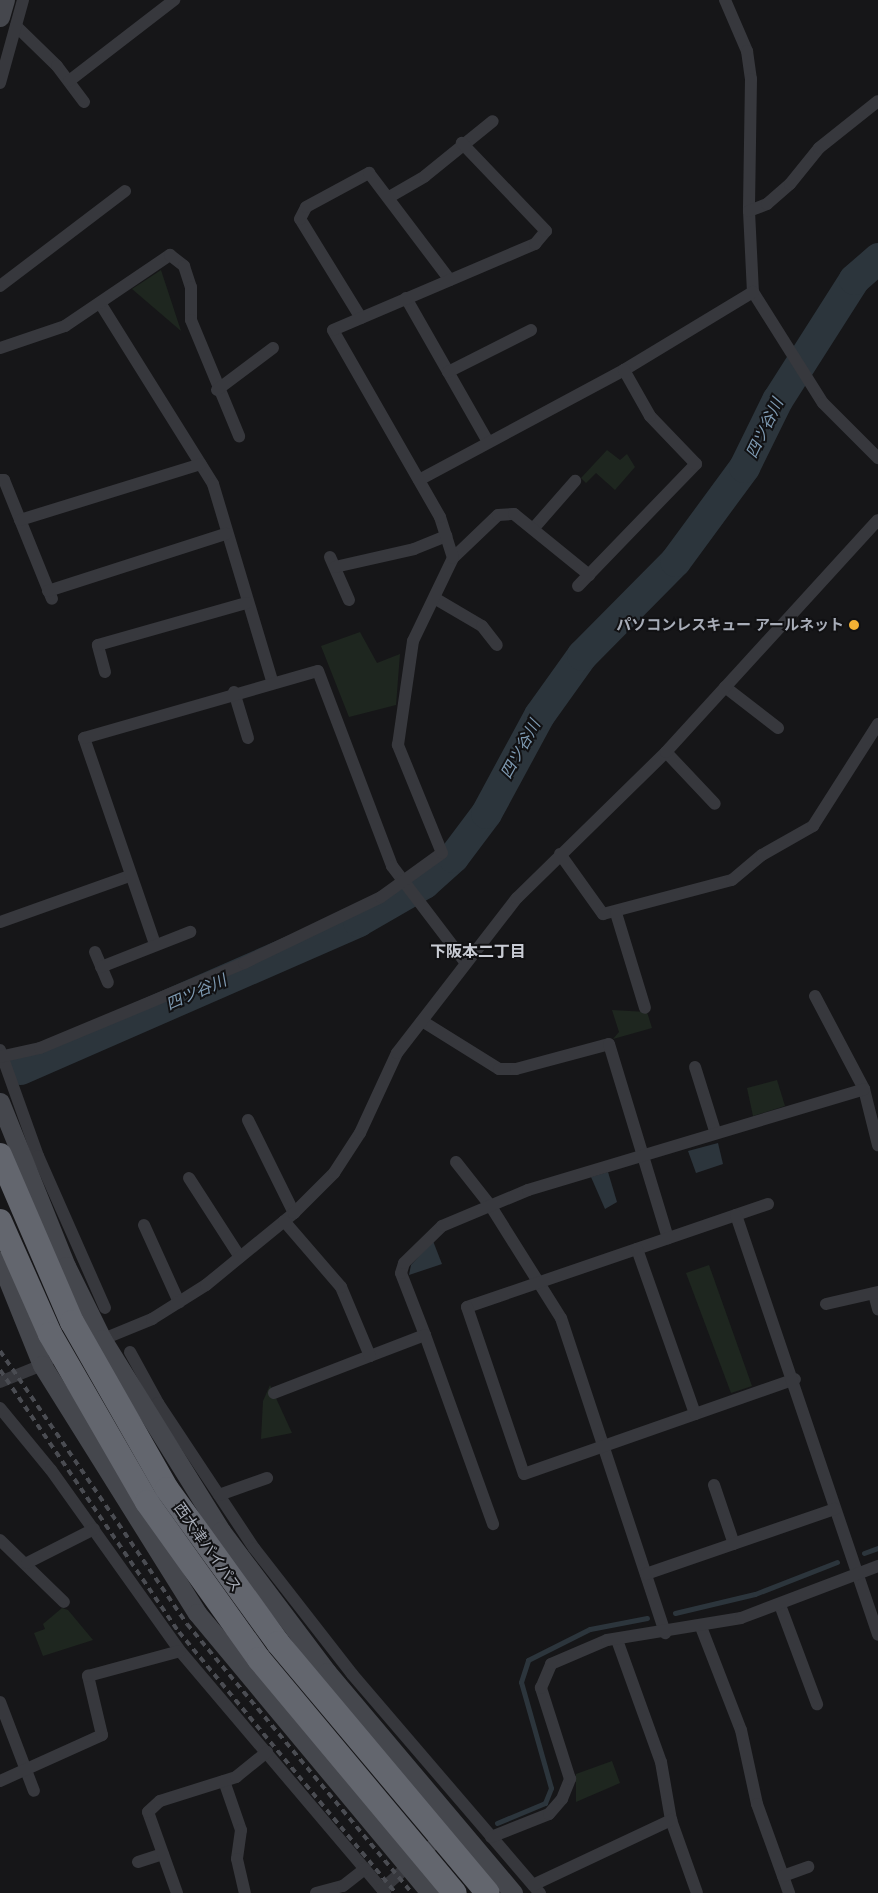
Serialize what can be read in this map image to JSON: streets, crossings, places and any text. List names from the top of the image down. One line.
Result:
{"streets":{"highway":["西大津バイパス"]},"districts":["下阪本二丁目"],"water":["四ツ谷川"],"places":["パソコンレスキュー アールネット"]}
